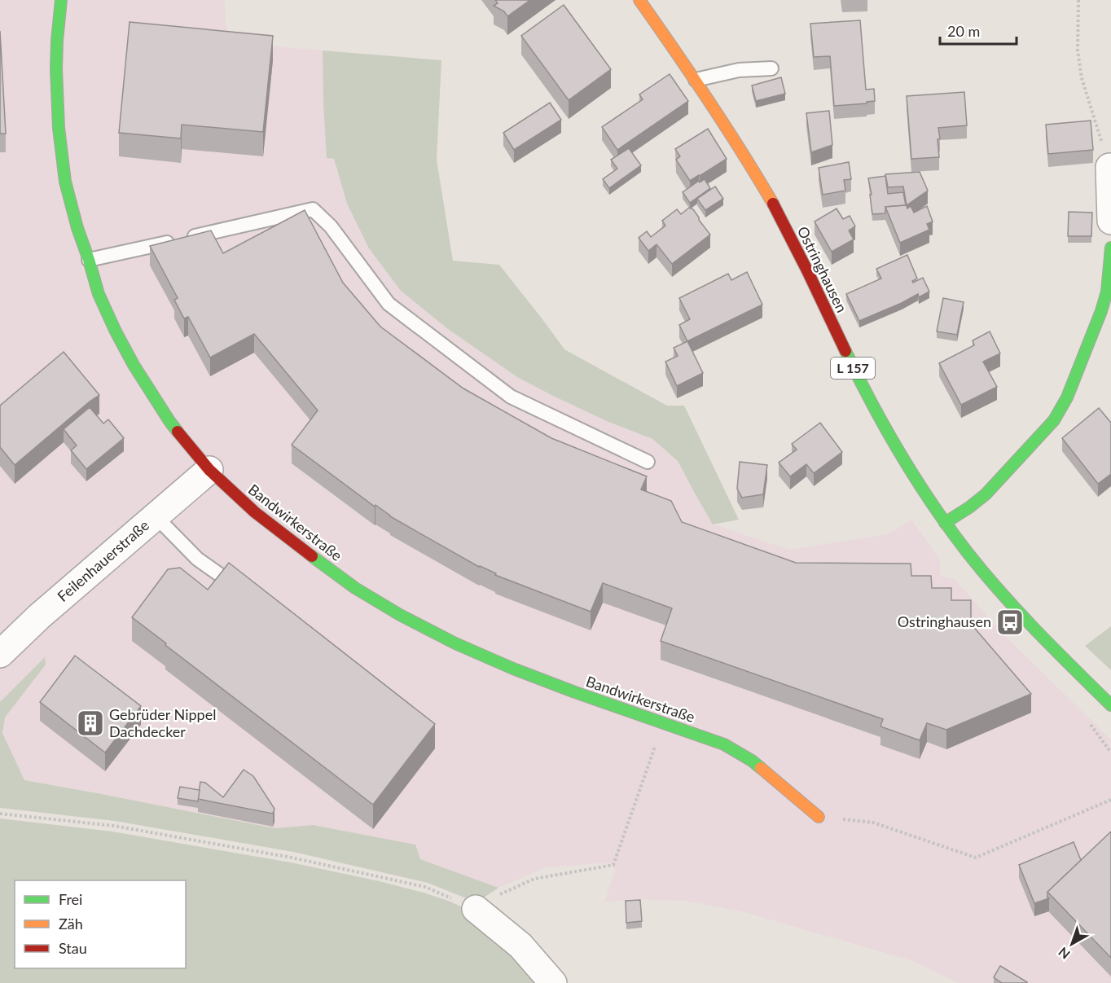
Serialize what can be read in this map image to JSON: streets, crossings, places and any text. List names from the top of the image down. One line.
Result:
{"streets":{"street":["Ostringhausen","L 157","Bandwirkerstraße","Feilenhauerstraße"]},"crossings":[["Bandwirkerstraße","Feilenhauerstraße"]],"places":{"bus stop":["Ostringhausen"],"building":["Gebrüder Nippel Dachdecker"]},"legend":["Frei","Zäh","Stau"],"scale_bar":"20 m","north":"bottom left"}
